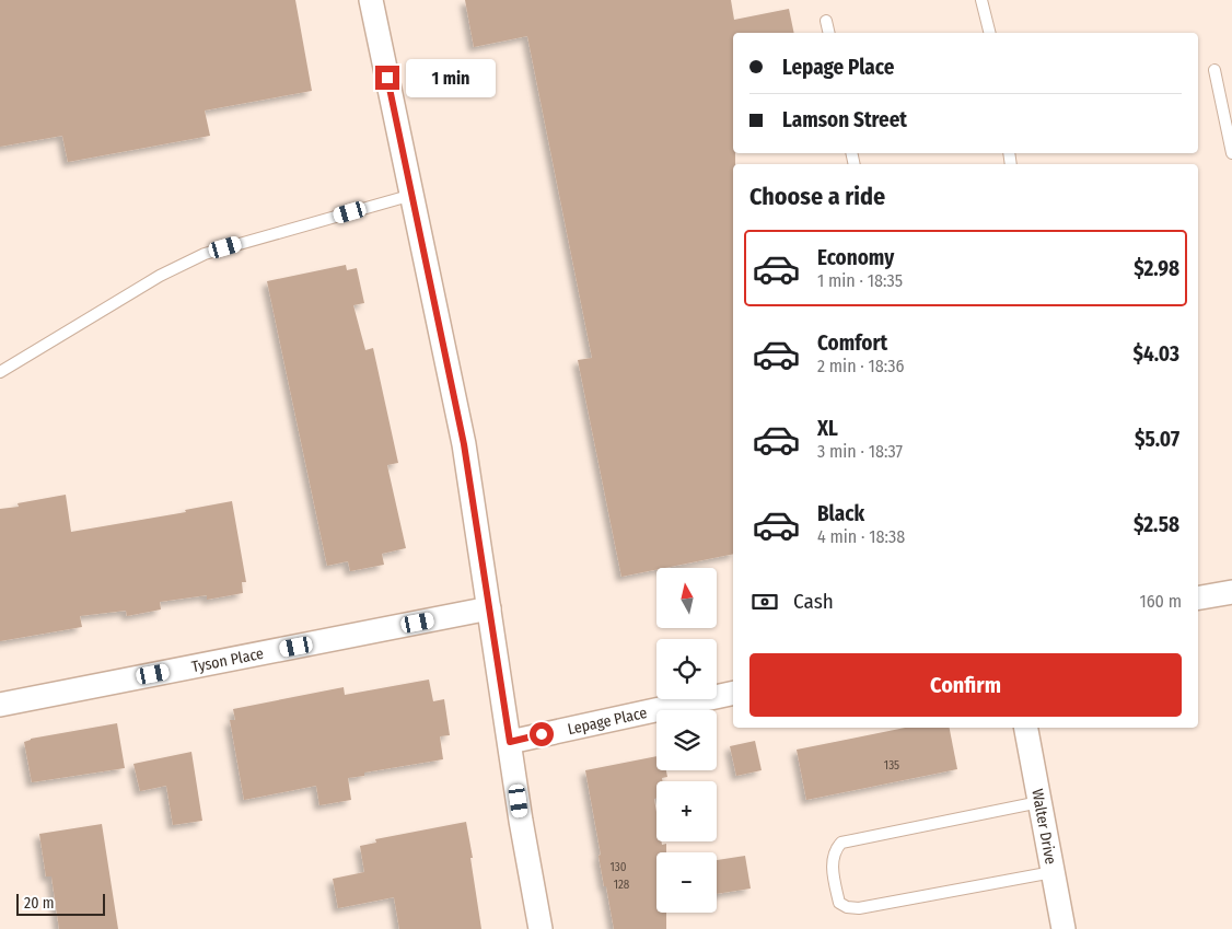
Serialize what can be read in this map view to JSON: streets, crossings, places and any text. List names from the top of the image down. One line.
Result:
{"streets":{"street":["Tyson Place","Lepage Place","Walter Drive"]},"house_numbers":["135","130","128"],"scale_bar":"20 m","north":"top","page":{"banner":["Lepage Place","Lamson Street"],"bubble":"1 min","heading":"Choose a ride","list":[{"name":"Economy","note":"1 min · 18:35","value":"$2.98"},{"name":"Comfort","note":"2 min · 18:36","value":"$4.03"},{"name":"XL","note":"3 min · 18:37","value":"$5.07"},{"name":"Black","note":"4 min · 18:38","value":"$2.58"}],"map_buttons":["+","−"],"pay":["Cash","160 m"],"buttons":"Confirm","scale":"20 m"}}
